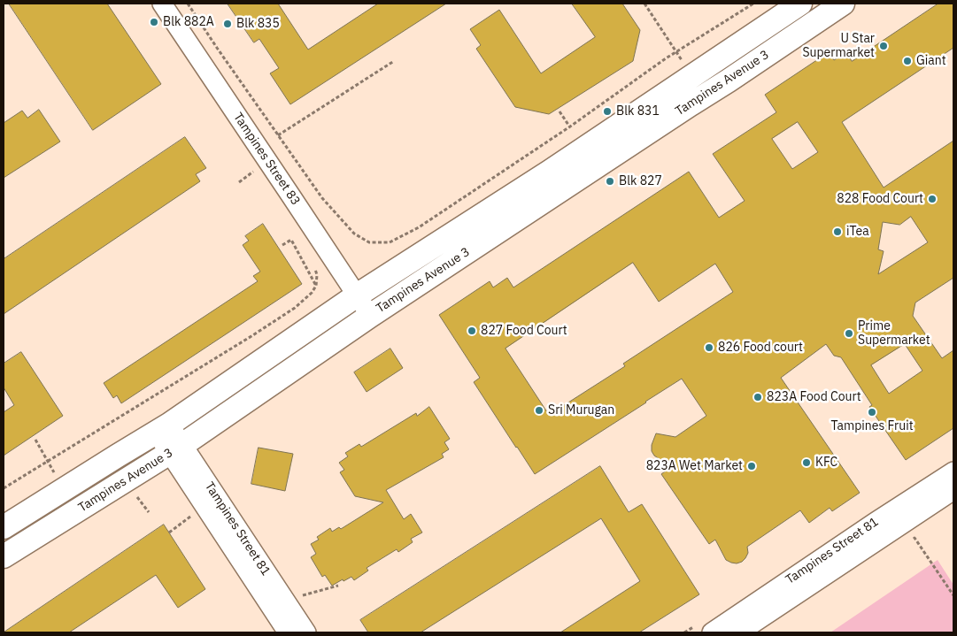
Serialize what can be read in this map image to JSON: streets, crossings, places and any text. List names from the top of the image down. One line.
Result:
{"streets":{"street":["Tampines Avenue 3","Tampines Street 83","Tampines Street 81"]},"crossings":[["Tampines Avenue 3","Tampines Street 83"],["Tampines Avenue 3","Tampines Street 81"]],"places":["Blk 882A","Blk 835","U Star Supermarket","Giant","Blk 831","Blk 827","828 Food Court","iTea","827 Food Court","Prime Supermarket","826 Food court","823A Food Court","Sri Murugan","Tampines Fruit","KFC","823A Wet Market"]}
